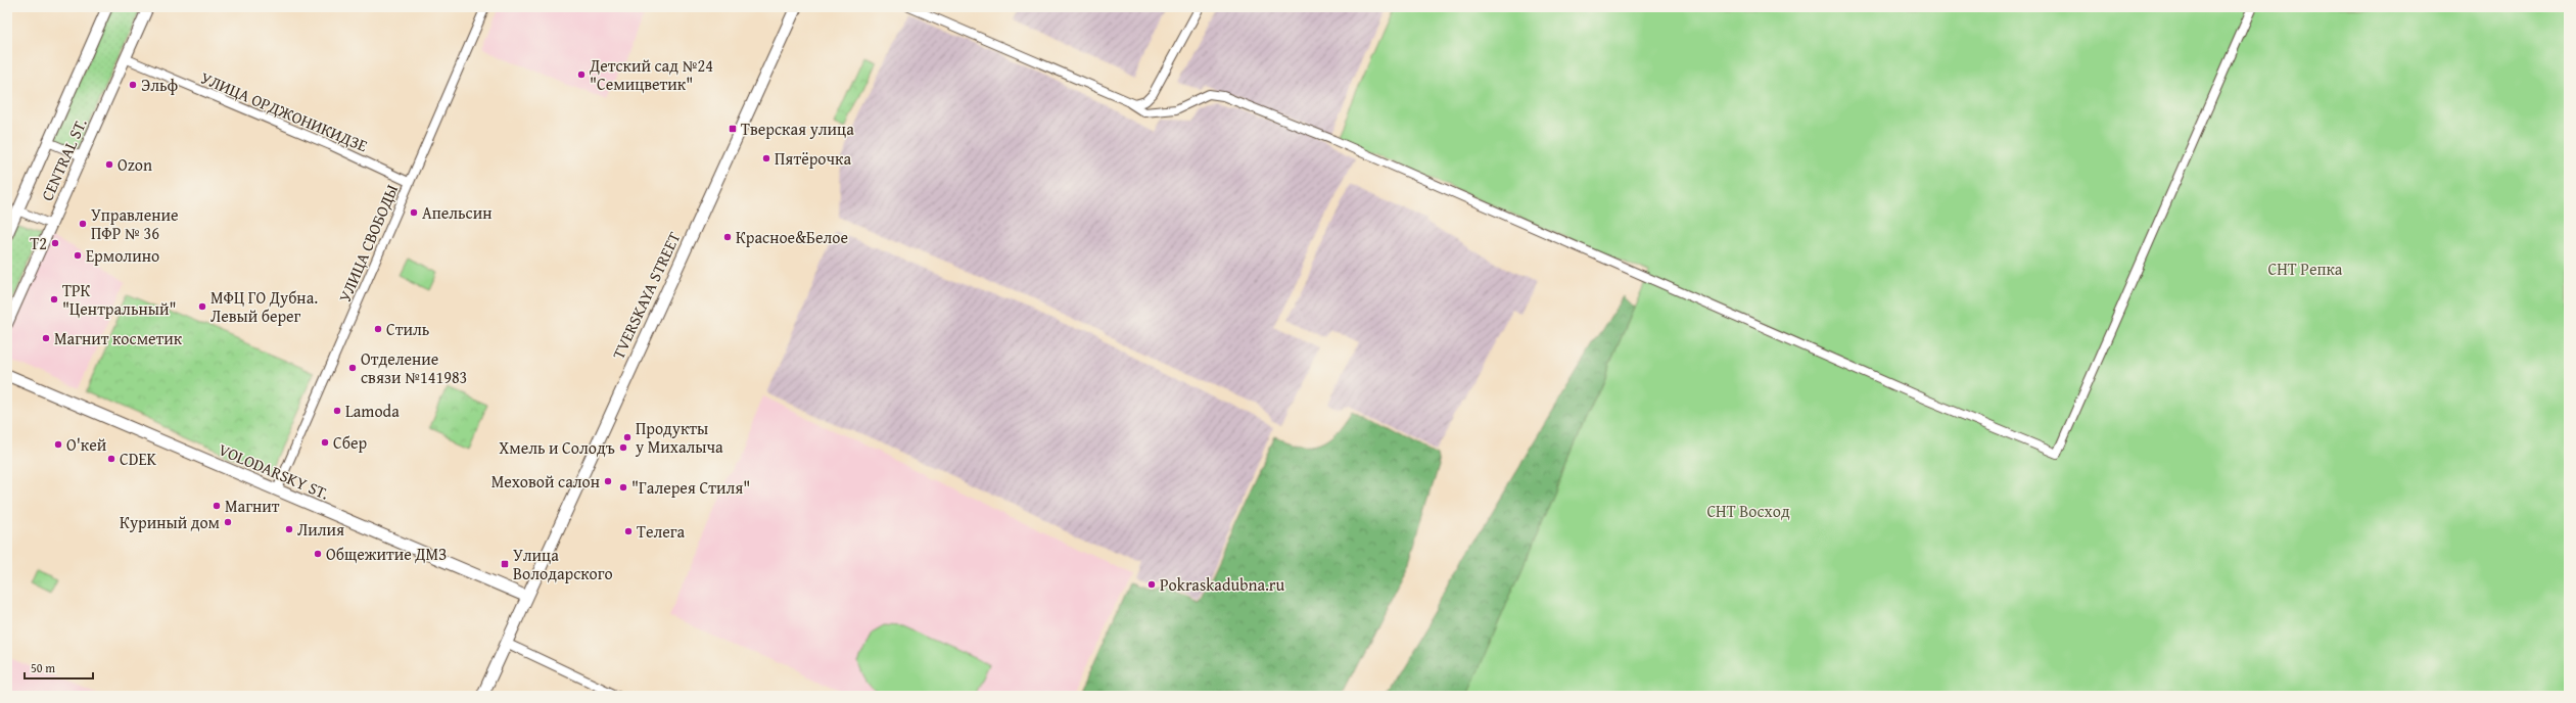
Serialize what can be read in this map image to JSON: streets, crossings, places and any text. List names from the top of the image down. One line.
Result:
{"streets":{"main road":["TVERSKAYA STREET","VOLODARSKY ST."],"street":["УЛИЦА ОРДЖОНИКИДЗЕ","CENTRAL ST.","УЛИЦА СВОБОДЫ"]},"crossings":[["УЛИЦА ОРДЖОНИКИДЗЕ","CENTRAL ST."],["УЛИЦА ОРДЖОНИКИДЗЕ","УЛИЦА СВОБОДЫ"],["УЛИЦА СВОБОДЫ","VOLODARSKY ST."],["TVERSKAYA STREET","VOLODARSKY ST."]],"parks":["СНТ Репка","СНТ Восход"],"places":{"other":["Детский сад №24 \"Семицветик\"","Эльф","Пятёрочка","Ozon","Апельсин","Управление ПФР № 36","Красное&Белое","T2","Ермолино","ТРК \"Центральный\"","МФЦ ГО Дубна. Левый берег","Стиль","Магнит косметик","Отделение связи №141983","Lamoda","Продукты у Михалыча","Сбер","О'кей","Хмель и Солодъ","CDEK","Меховой салон","\"Галерея Стиля\"","Магнит","Куриный дом","Лилия","Телега","Общежитие ДМЗ","Pokraskadubna.ru"],"transit":["Тверская улица","Улица Володарского"]},"scale_bar":"50 m"}
